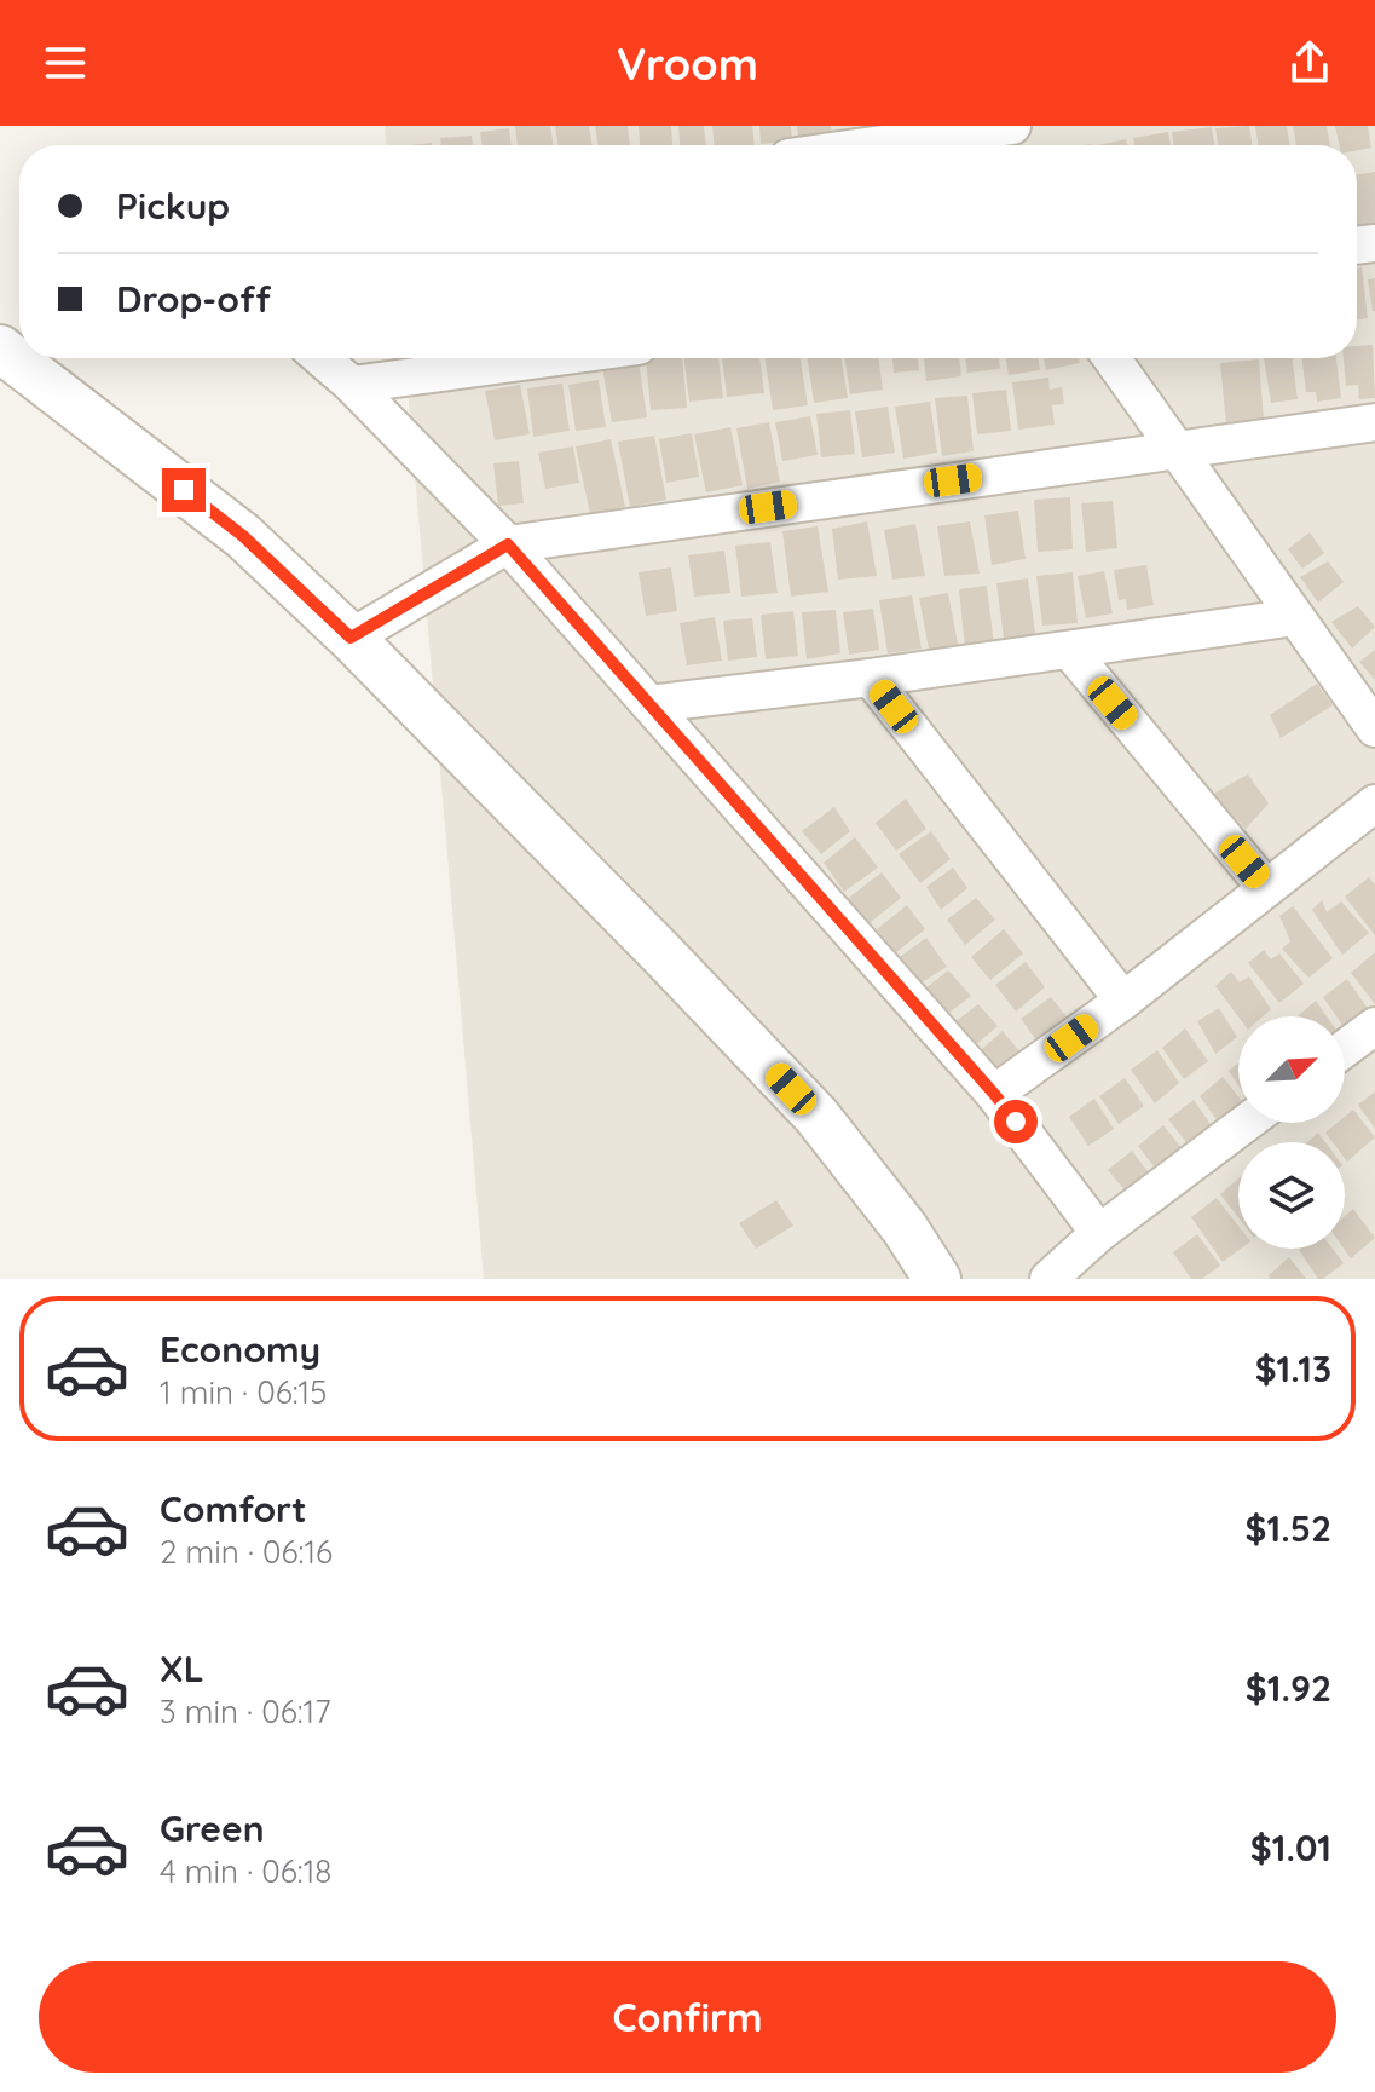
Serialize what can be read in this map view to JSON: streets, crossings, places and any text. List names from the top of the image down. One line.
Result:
{"north":"top right","page":{"header":"Vroom","banner":["Pickup","Drop-off"],"list":[{"name":"Economy","note":"1 min · 06:15","value":"$1.13"},{"name":"Comfort","note":"2 min · 06:16","value":"$1.52"},{"name":"XL","note":"3 min · 06:17","value":"$1.92"},{"name":"Green","note":"4 min · 06:18","value":"$1.01"}],"buttons":"Confirm"}}
